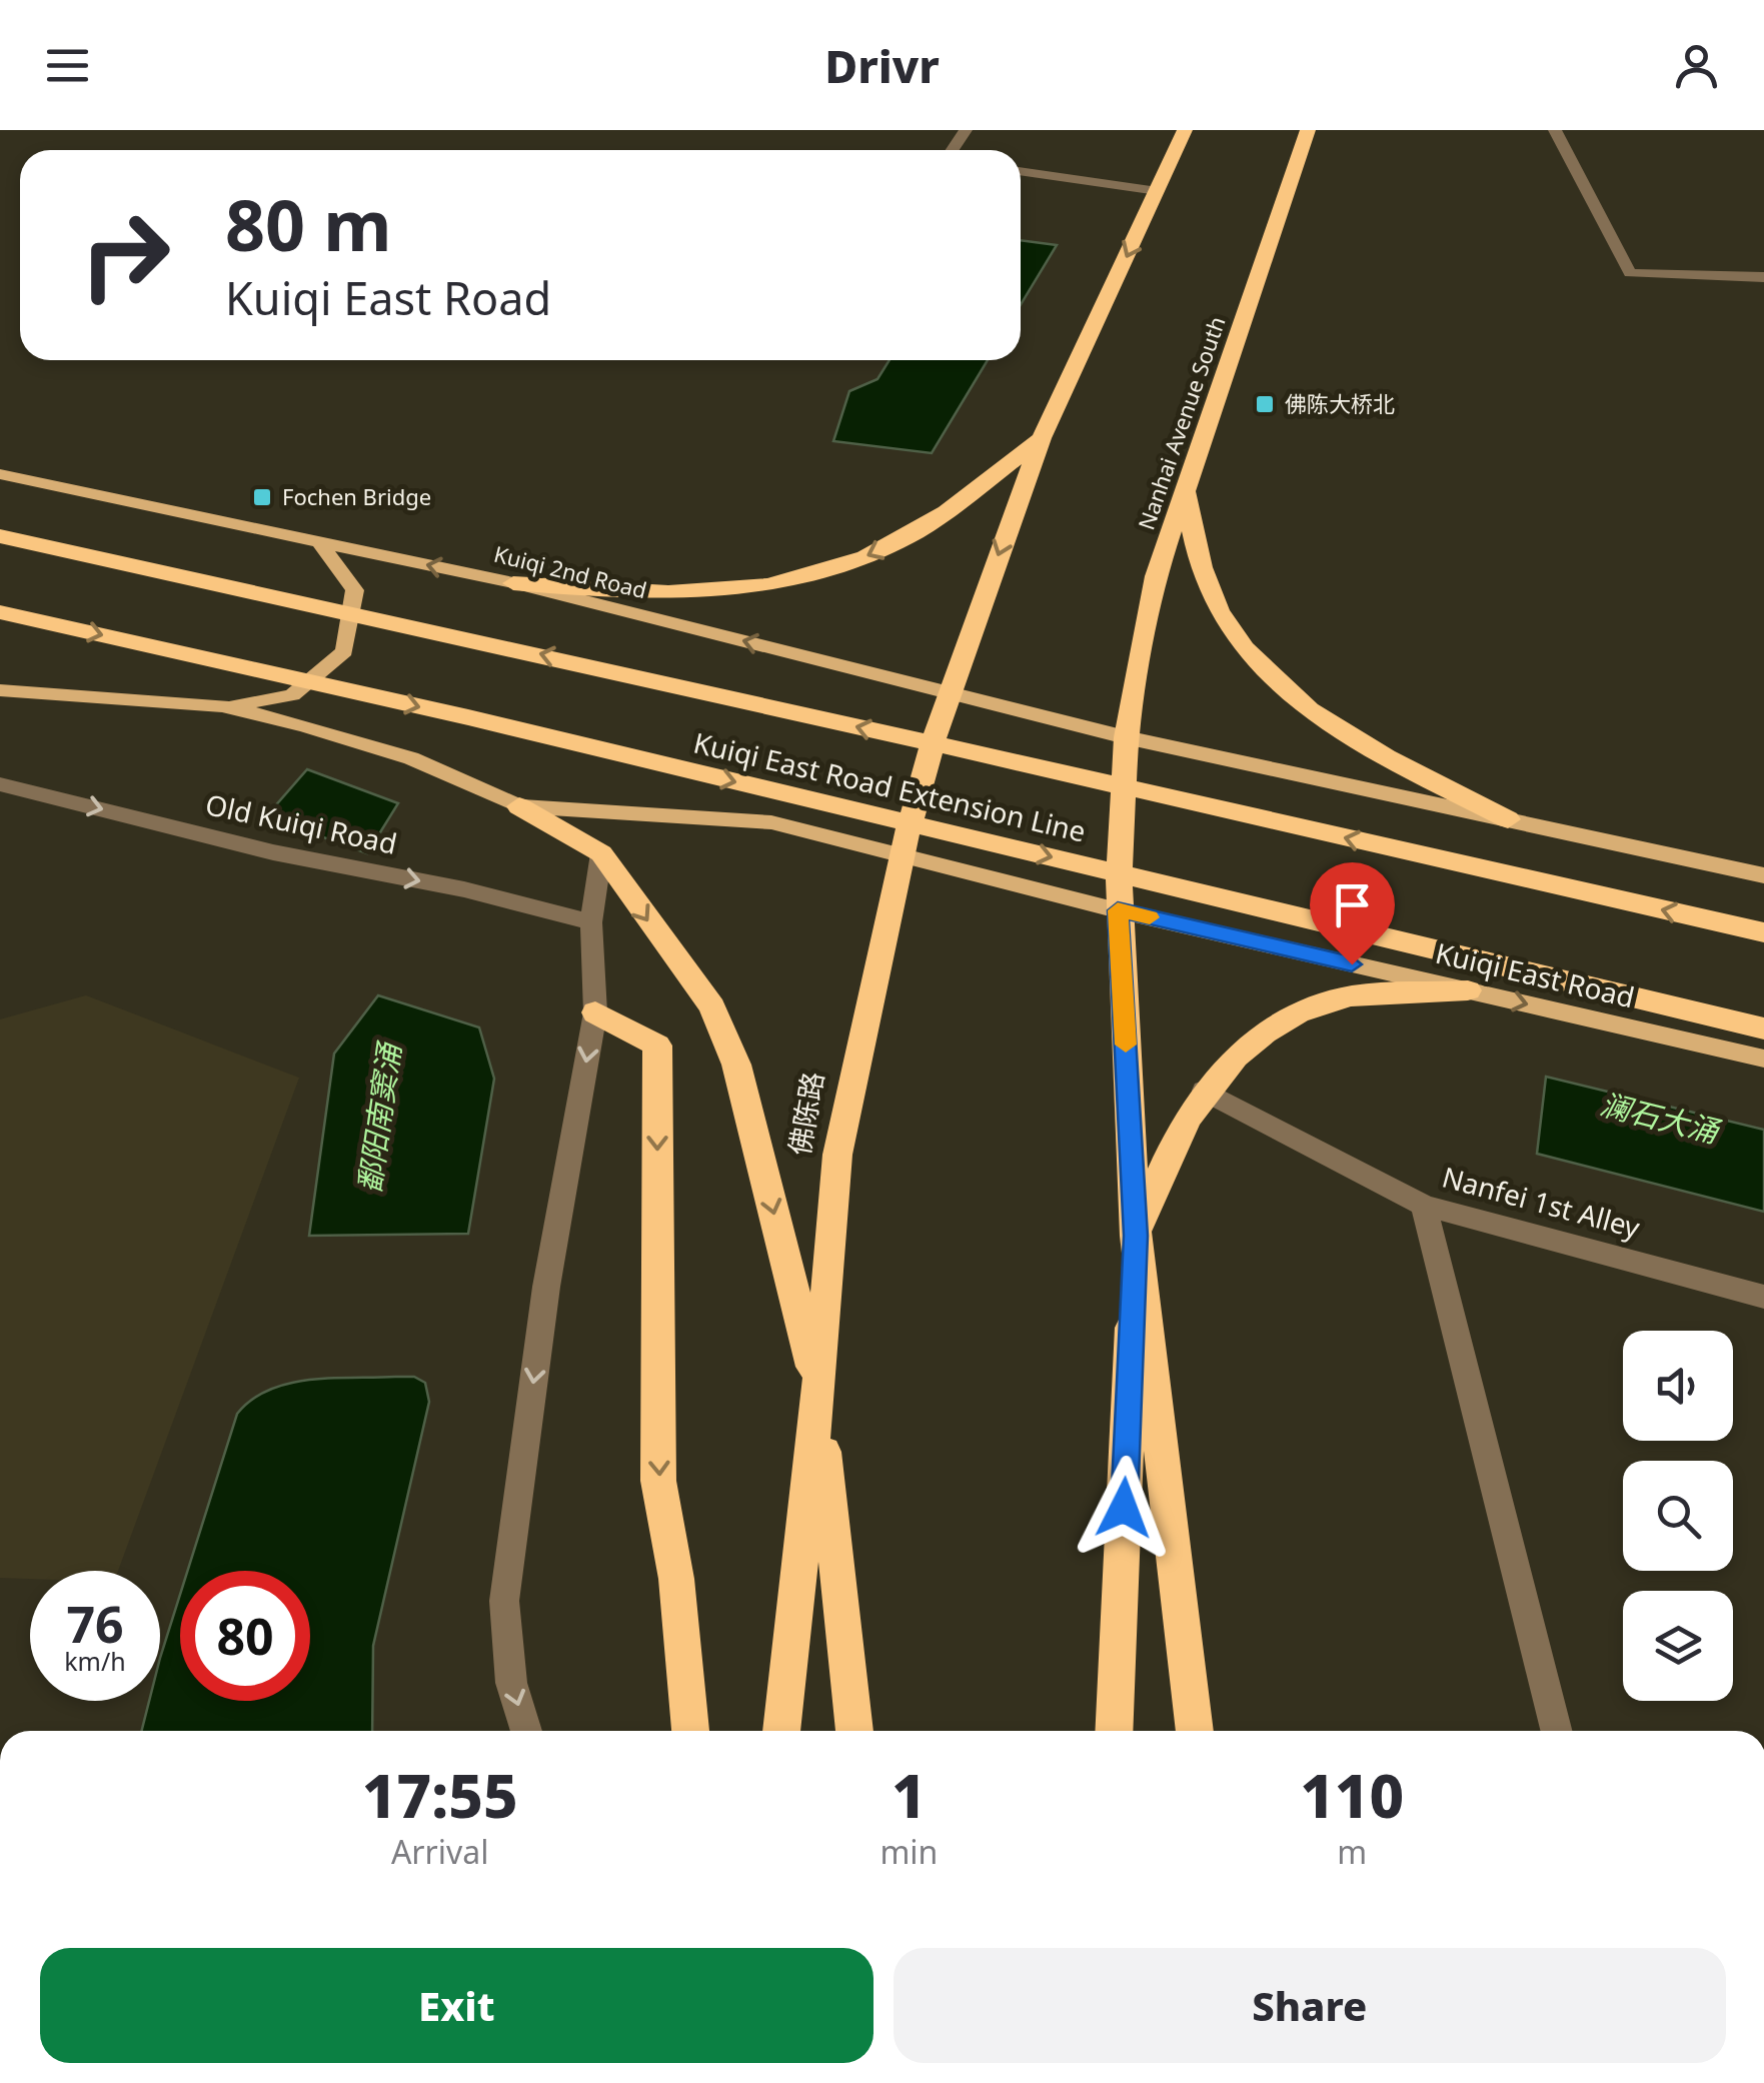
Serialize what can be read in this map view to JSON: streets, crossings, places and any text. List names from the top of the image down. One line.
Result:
{"streets":{"highway":["Nanhai Avenue South","Kuiqi East Road Extension Line","佛陈路"],"main road":["Kuiqi 2nd Road","Kuiqi East Road"],"street":["Old Kuiqi Road","Nanfei 1st Alley"]},"crossings":[["Nanhai Avenue South","Kuiqi 2nd Road"],["Nanhai Avenue South","Kuiqi East Road"],["Kuiqi 2nd Road","佛陈路"],["Kuiqi East Road","佛陈路"]],"one_way":["Old Kuiqi Road"],"water":["鄱阳南窦涌","澜石大涌"],"places":{"transit":["佛陈大桥北","Fochen Bridge"]},"page":{"header":"Drivr","turn":["80 m","Kuiqi East Road"],"speed":"76 km/h","limit":"80","eta":["17:55","Arrival","1","min","110","m"],"buttons":["Exit","Share"]}}
